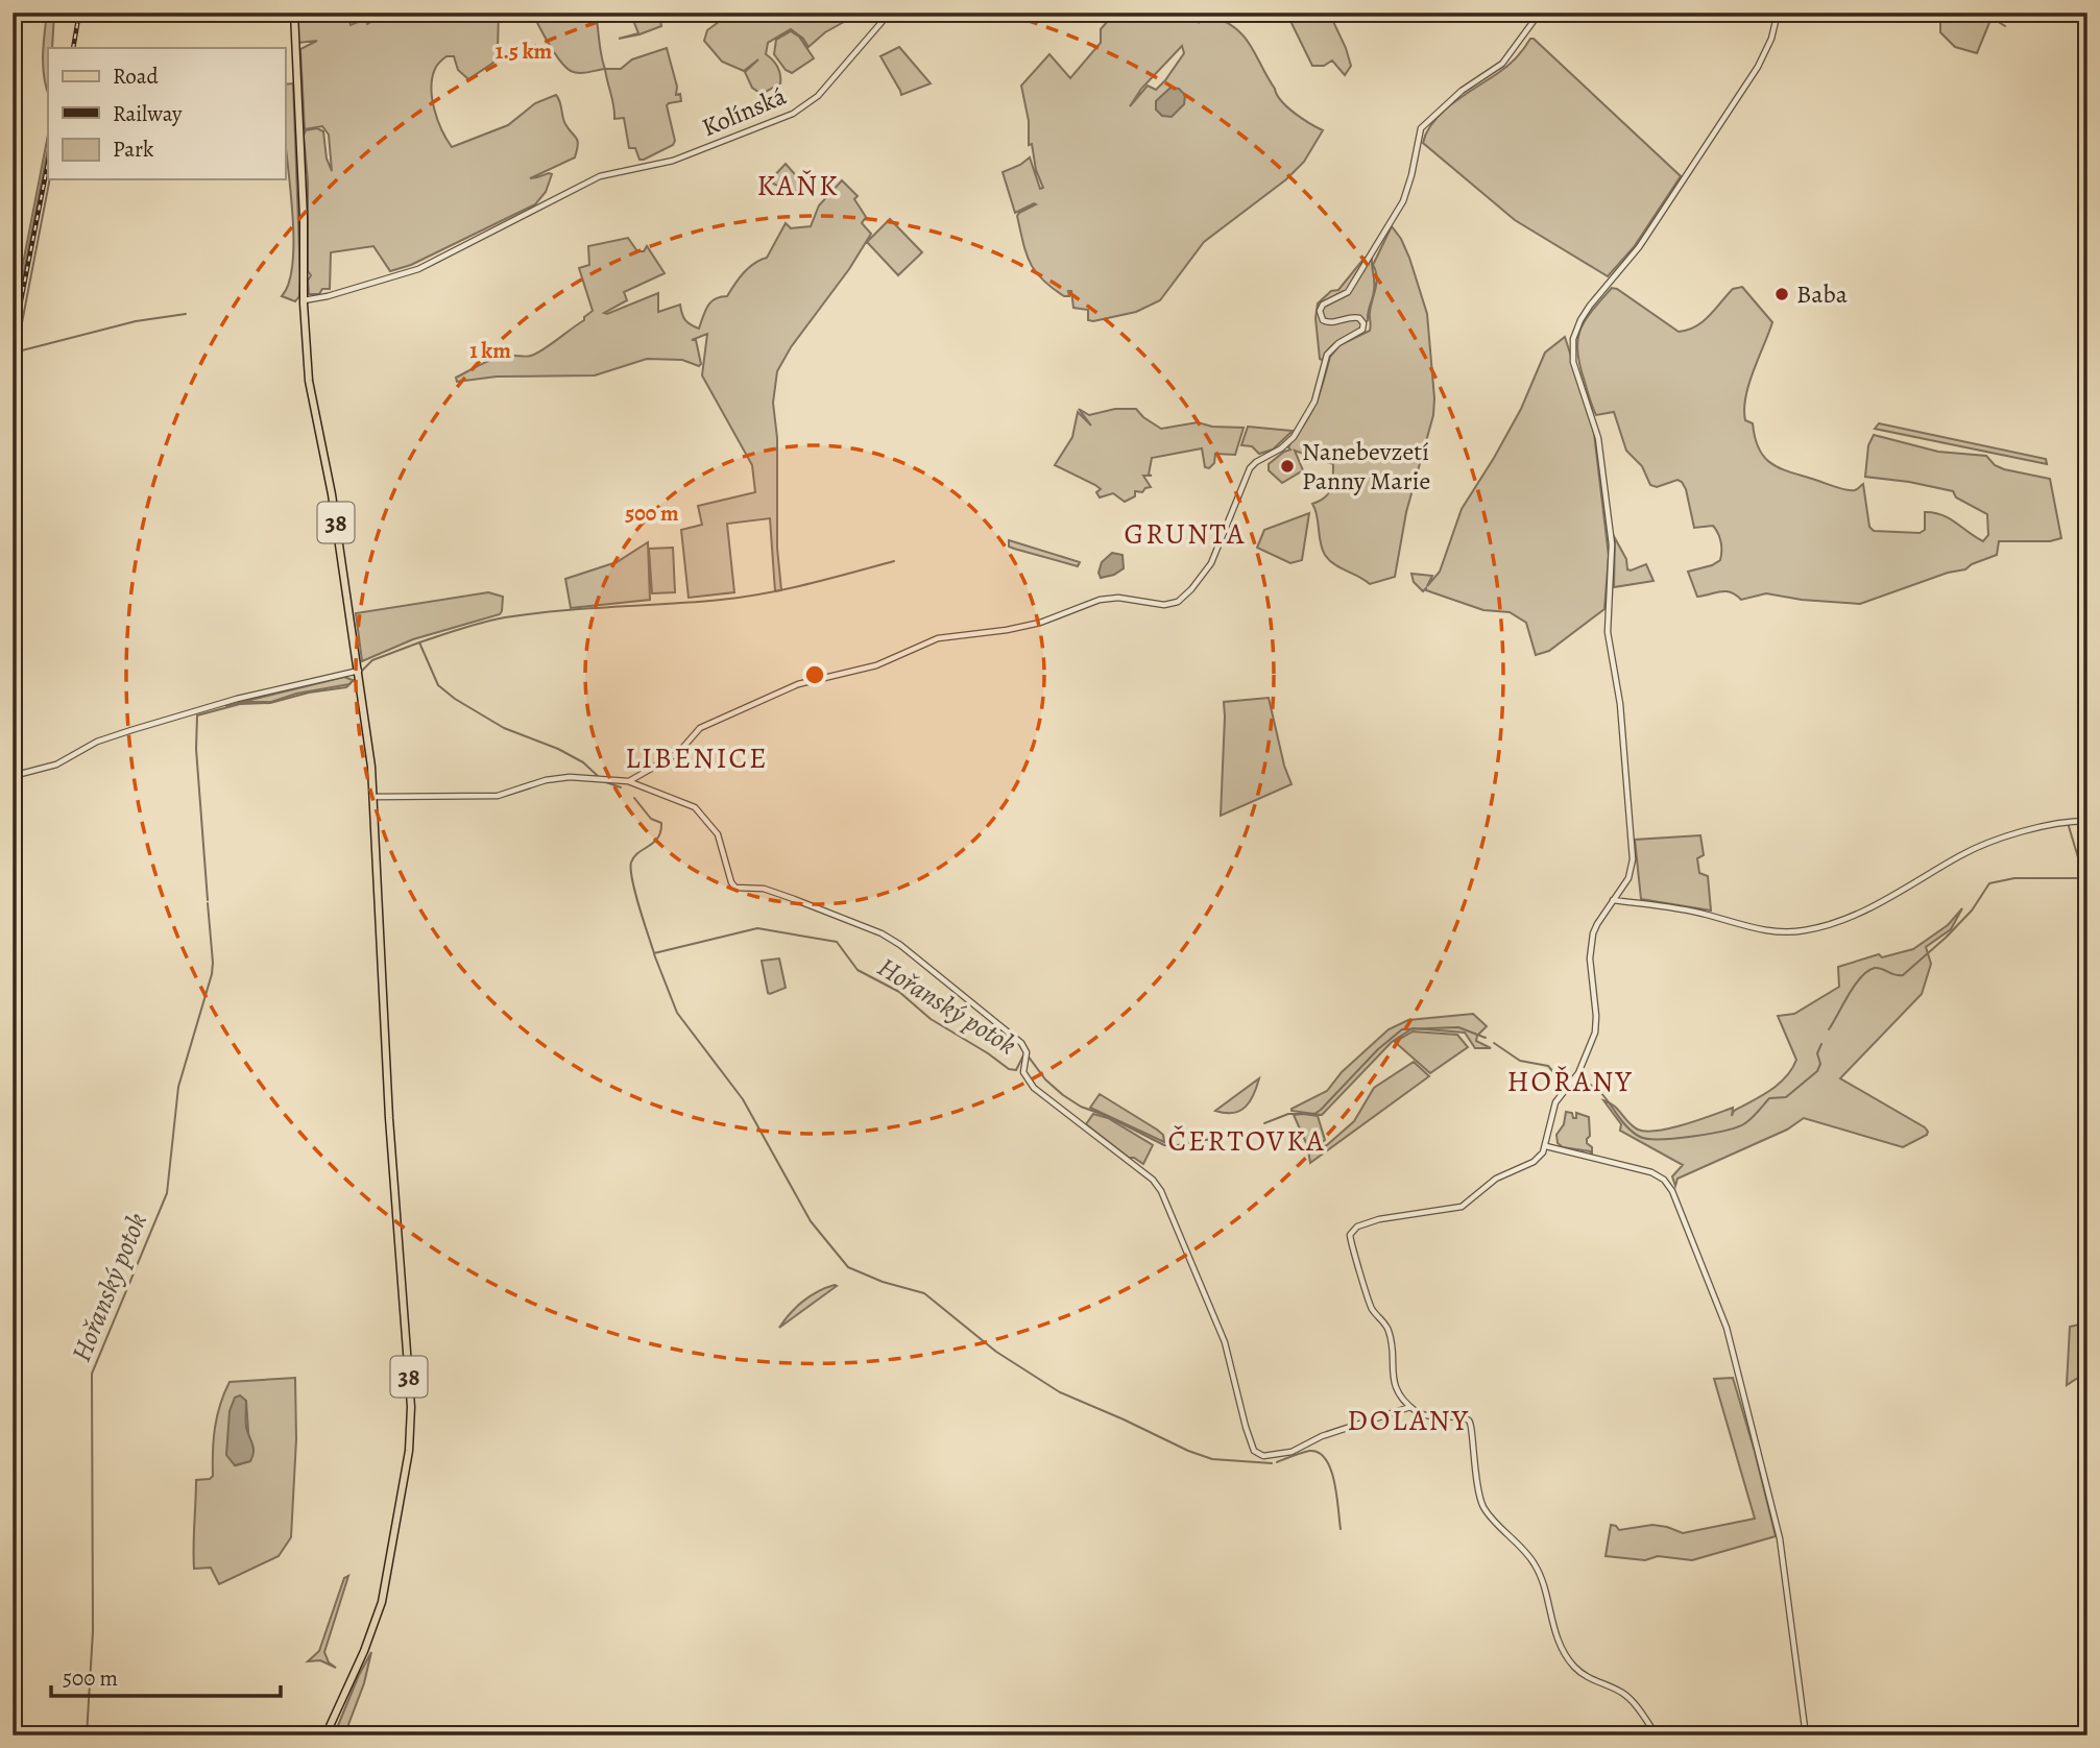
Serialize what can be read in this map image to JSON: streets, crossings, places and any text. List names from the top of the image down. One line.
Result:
{"streets":{"main road":["38"],"street":["Kolínská"]},"crossings":[["Kolínská","38"]],"districts":["KAŇK","GRUNTA","LIBENICE","HOŘANY","ČERTOVKA","DOLANY"],"water":["Hořanský potok"],"places":["Baba","Nanebevzetí Panny Marie"],"legend":["Road","Railway","Park"],"scale_bar":"500 m","rings":["1.5 km","1 km","500 m"]}
